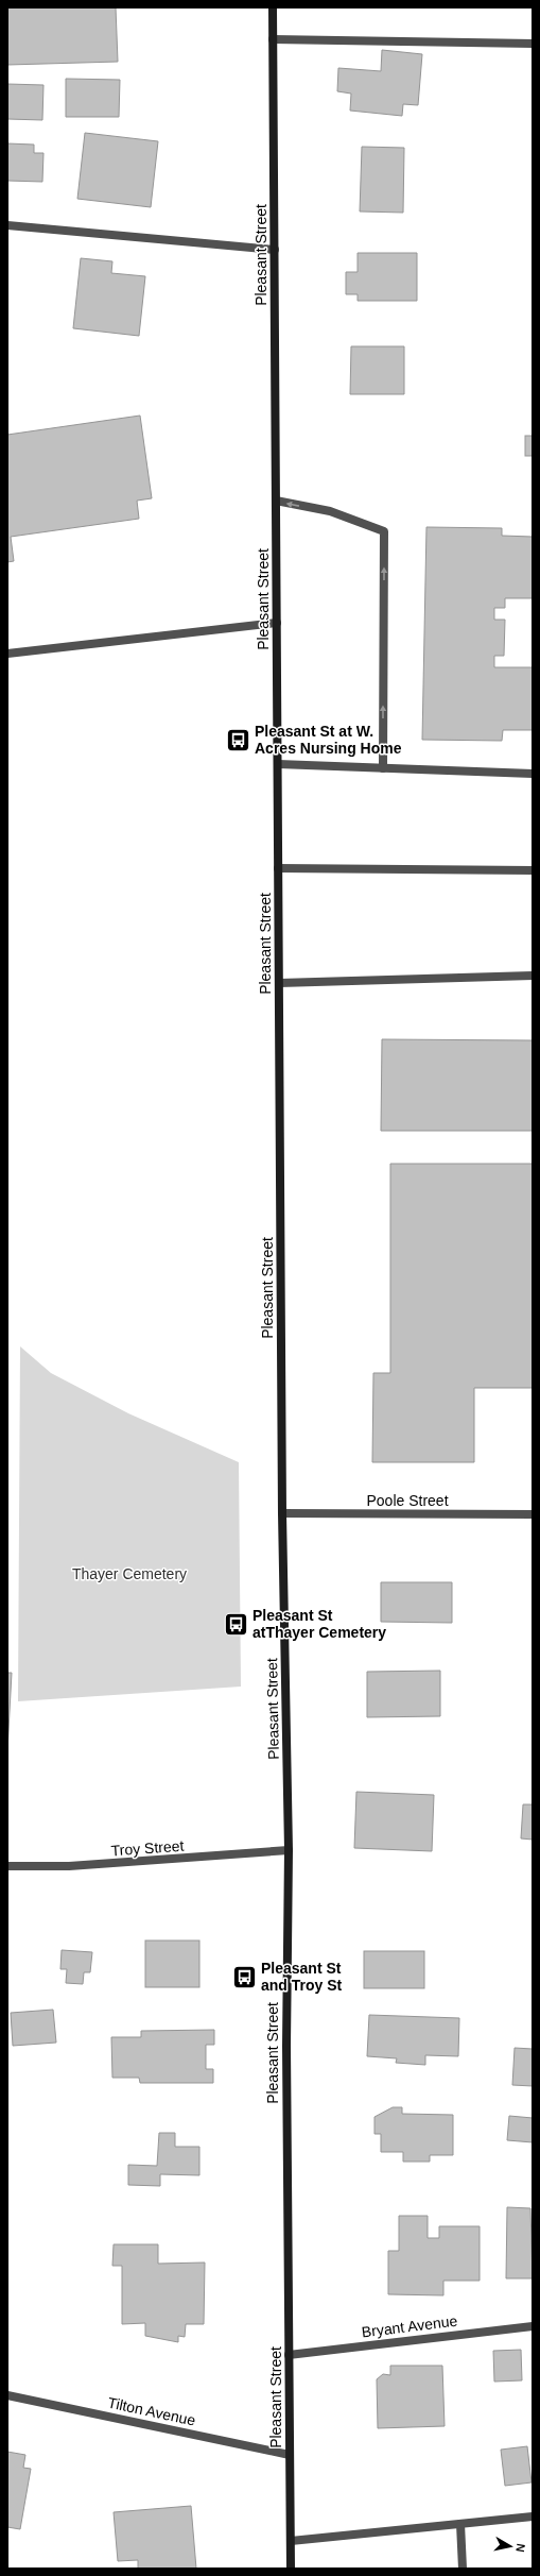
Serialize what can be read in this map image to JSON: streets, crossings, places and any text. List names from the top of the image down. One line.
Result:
{"streets":{"main road":["Pleasant Street"],"street":["Poole Street","Troy Street","Bryant Avenue","Tilton Avenue"]},"crossings":[["Pleasant Street","Poole Street"],["Pleasant Street","Troy Street"],["Pleasant Street","Bryant Avenue"],["Pleasant Street","Tilton Avenue"]],"parks":["Thayer Cemetery"],"places":{"bus stop":["Pleasant St at W. Acres Nursing Home","Pleasant St atThayer Cemetery","Pleasant St and Troy St"]},"north":"right"}
